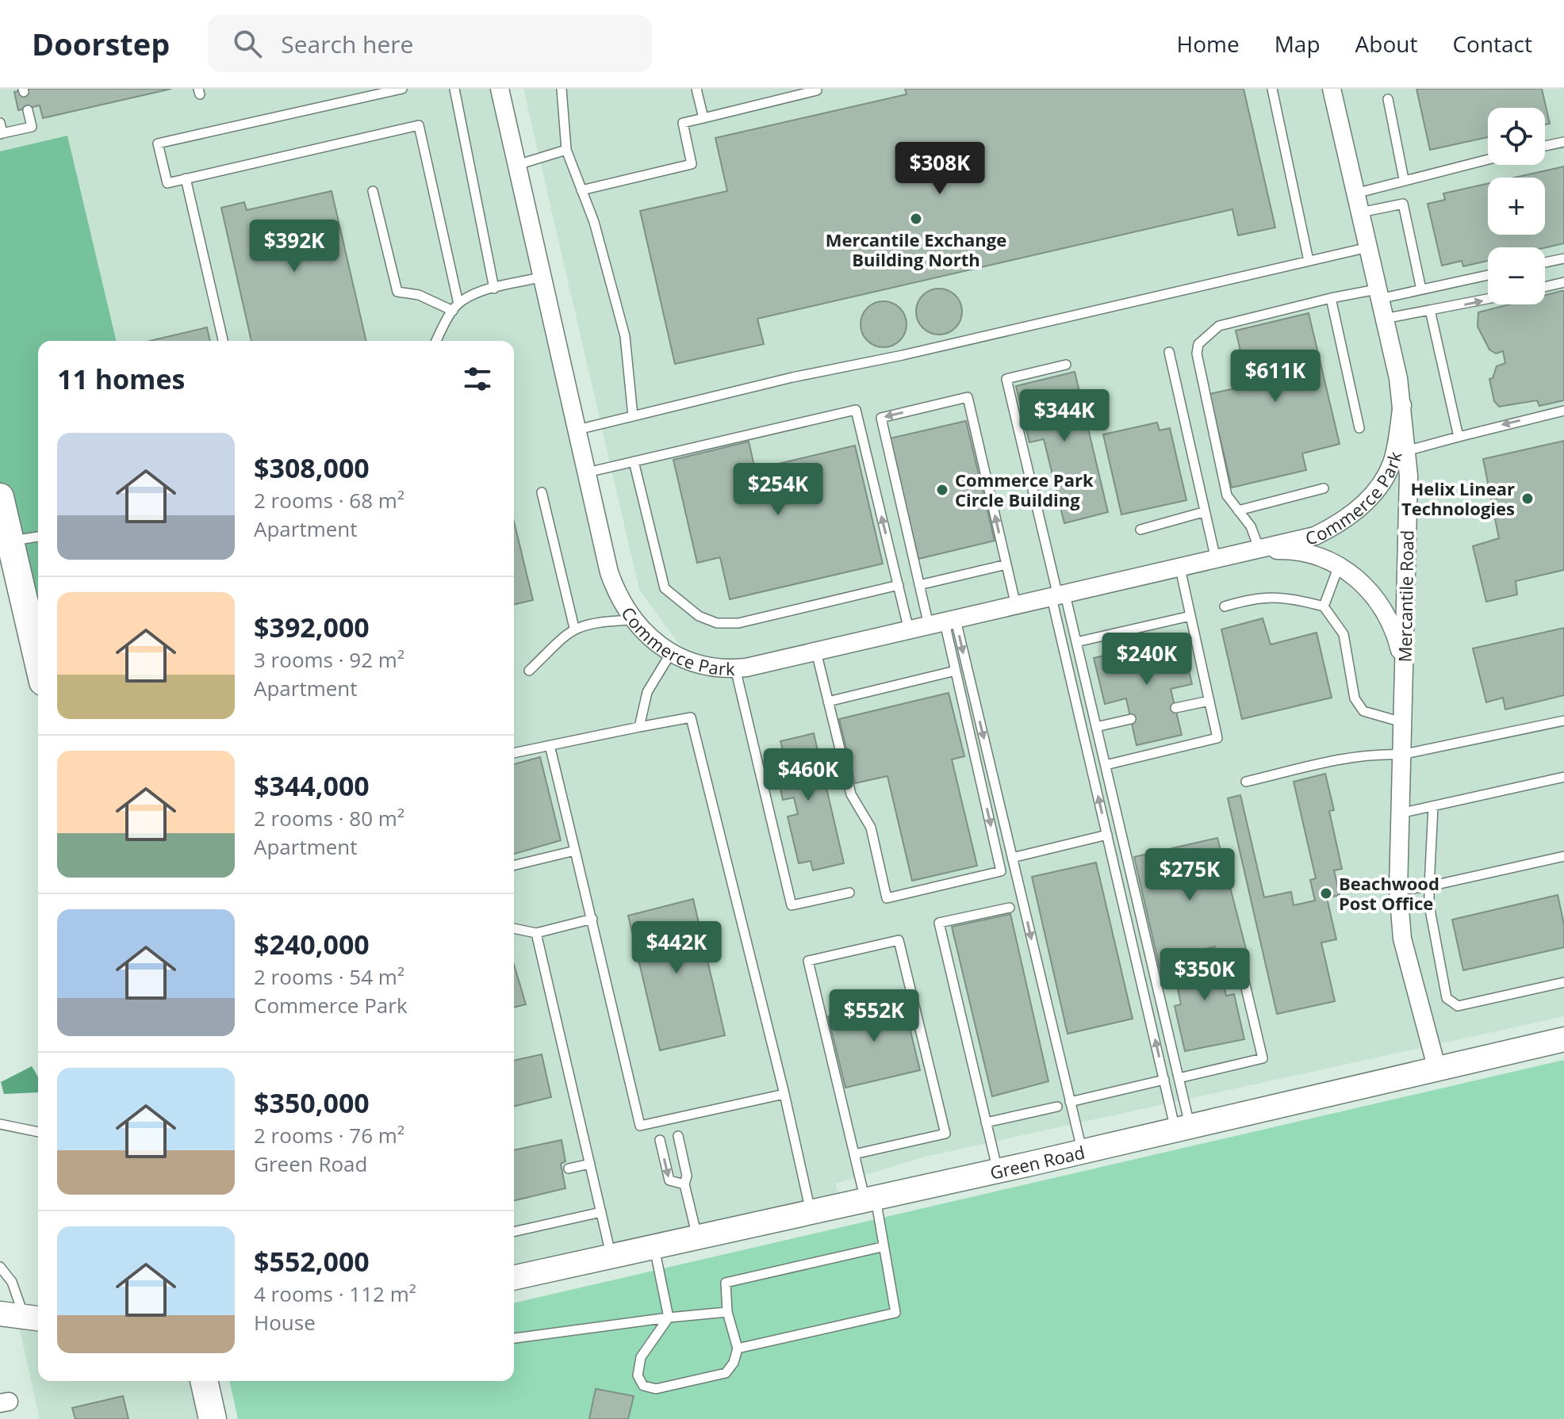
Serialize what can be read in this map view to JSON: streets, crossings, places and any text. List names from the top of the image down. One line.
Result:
{"streets":{"main road":["Green Road"],"street":["Commerce Park","Mercantile Road"]},"crossings":[["Commerce Park","Mercantile Road"],["Mercantile Road","Green Road"]],"places":["Mercantile Exchange Building North","Commerce Park Circle Building","Helix Linear Technologies","Beachwood Post Office"],"page":{"header":"Doorstep","search":"Search here","nav":["Home","Map","About","Contact"],"map_buttons":["+","−"],"price":["$308K","$392K","$611K","$344K","$254K","$240K","$460K","$275K","$442K","$350K","$552K"],"heading":"11 homes","list":[{"name":"$308,000","note":"2 rooms · 68 m² · Apartment"},{"name":"$392,000","note":"3 rooms · 92 m² · Apartment"},{"name":"$344,000","note":"2 rooms · 80 m² · Apartment"},{"name":"$240,000","note":"2 rooms · 54 m² · Commerce Park"},{"name":"$350,000","note":"2 rooms · 76 m² · Green Road"},{"name":"$552,000","note":"4 rooms · 112 m² · House"}]}}
